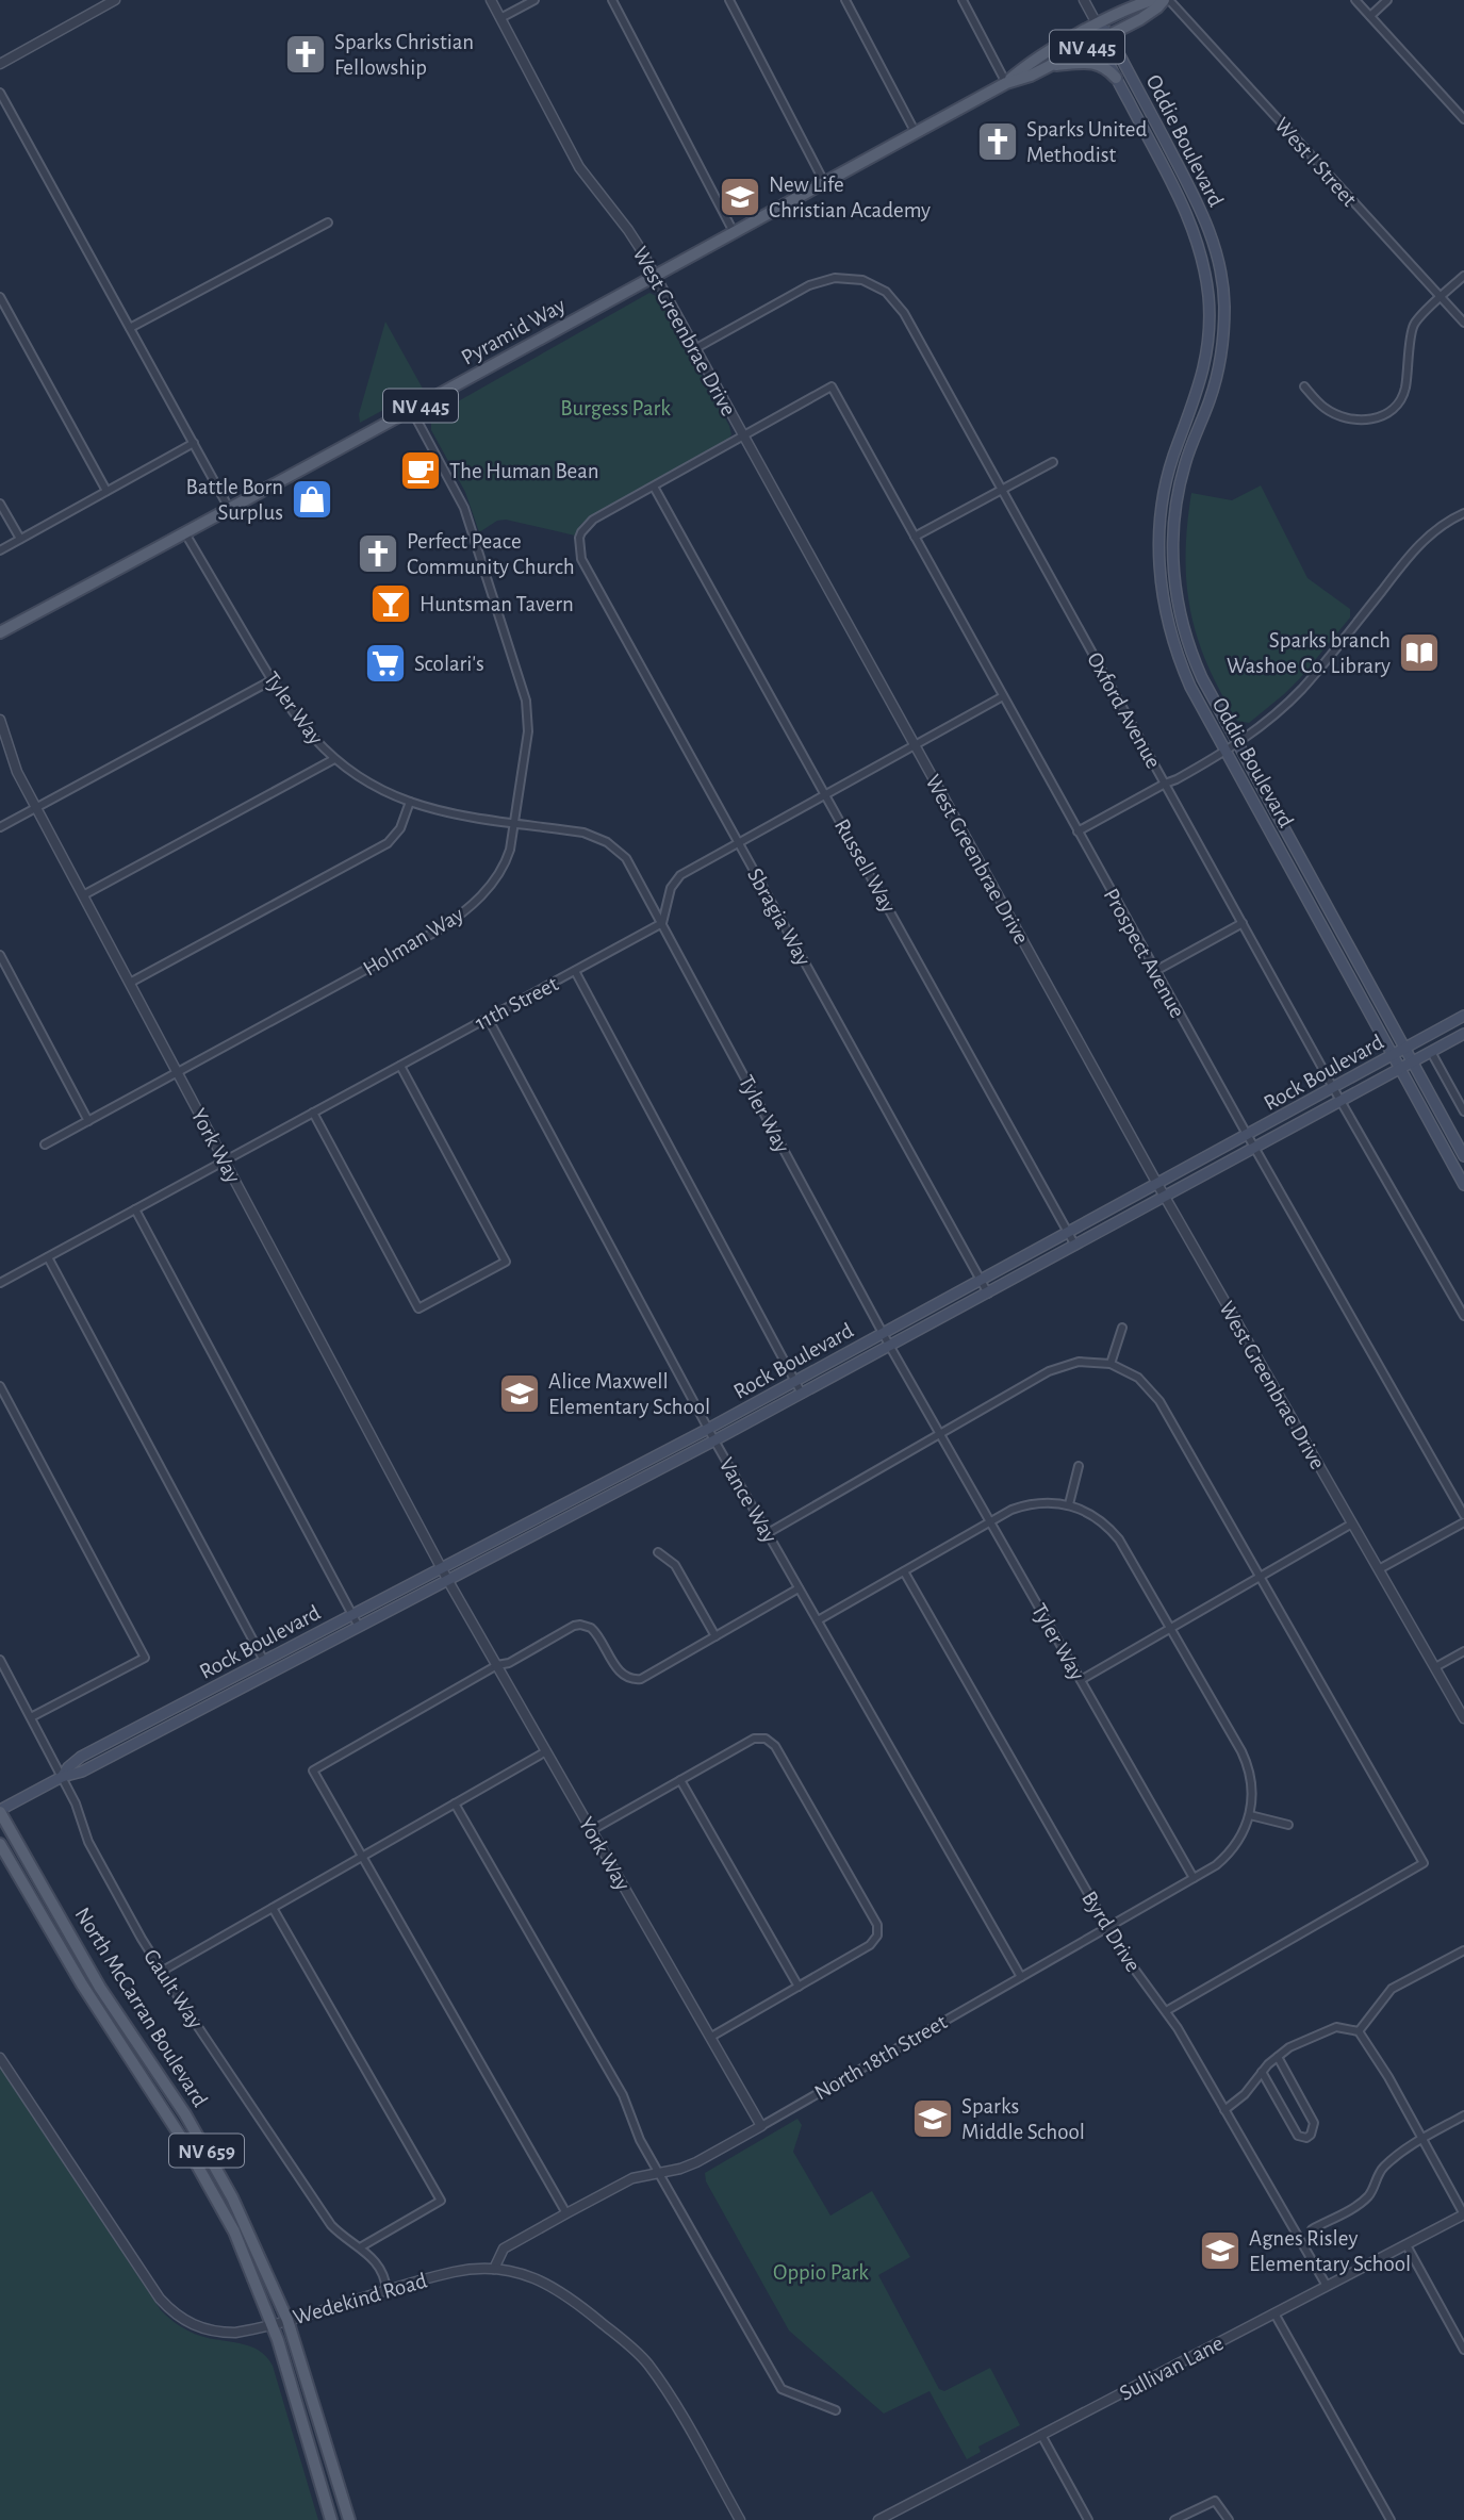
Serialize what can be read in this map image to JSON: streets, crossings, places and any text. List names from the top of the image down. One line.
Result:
{"streets":{"main road":["NV 445","Oddie Boulevard","Pyramid Way","Rock Boulevard","North McCarran Boulevard","NV 659"],"street":["West I Street","West Greenbrae Drive","Tyler Way","Oxford Avenue","Russell Way","Sbragia Way","Holman Way","Prospect Avenue","11th Street","York Way","Vance Way","Byrd Drive","Gault Way","North 18th Street","Wedekind Road","Sullivan Lane"]},"crossings":[["Oddie Boulevard","Pyramid Way"],["Oddie Boulevard","Rock Boulevard"],["West I Street","Pyramid Way"],["Pyramid Way","West Greenbrae Drive"],["Pyramid Way","Tyler Way"],["Pyramid Way","Holman Way"],["West Greenbrae Drive","Oxford Avenue"],["West Greenbrae Drive","Prospect Avenue"],["West Greenbrae Drive","Rock Boulevard"],["Tyler Way","Holman Way"],["Tyler Way","11th Street"],["Tyler Way","Rock Boulevard"],["Tyler Way","North 18th Street"],["Oxford Avenue","Rock Boulevard"],["Russell Way","Sbragia Way"],["Russell Way","Rock Boulevard"],["Sbragia Way","Rock Boulevard"],["Holman Way","York Way"],["Prospect Avenue","Rock Boulevard"],["11th Street","York Way"],["11th Street","Vance Way"],["Rock Boulevard","York Way"],["Rock Boulevard","Vance Way"],["Rock Boulevard","Gault Way"],["Rock Boulevard","North McCarran Boulevard"],["York Way","North 18th Street"],["Vance Way","North 18th Street"],["Byrd Drive","North 18th Street"],["Byrd Drive","Sullivan Lane"],["Gault Way","Wedekind Road"],["North McCarran Boulevard","Wedekind Road"],["North 18th Street","Wedekind Road"]],"parks":["Burgess Park","Oppio Park"],"places":{"church":["Sparks Christian Fellowship","Sparks United Methodist","Perfect Peace Community Church"],"school or university":["New Life Christian Academy","Alice Maxwell Elementary School","Sparks Middle School","Agnes Risley Elementary School"],"cafe":["The Human Bean"],"shop":["Battle Born Surplus"],"bar":["Huntsman Tavern"],"library":["Sparks branch Washoe Co. Library"],"supermarket":["Scolari's"]}}
